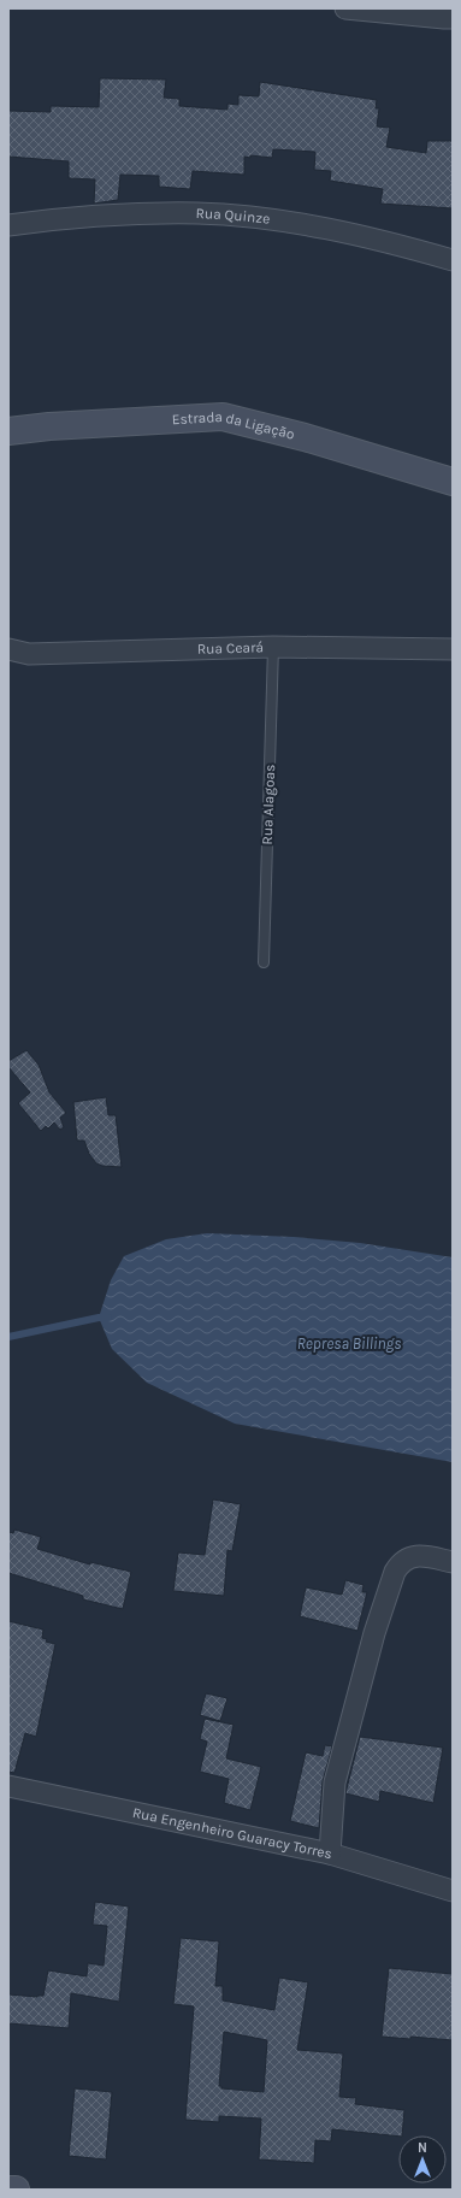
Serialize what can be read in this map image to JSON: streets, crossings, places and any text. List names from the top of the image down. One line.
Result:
{"streets":{"street":["Rua Quinze","Estrada da Ligação","Rua Ceará","Rua Engenheiro Guaracy Torres"],"lane":["Rua Alagoas"]},"crossings":[["Rua Ceará","Rua Alagoas"]],"water":["Represa Billings"],"north":"top"}
